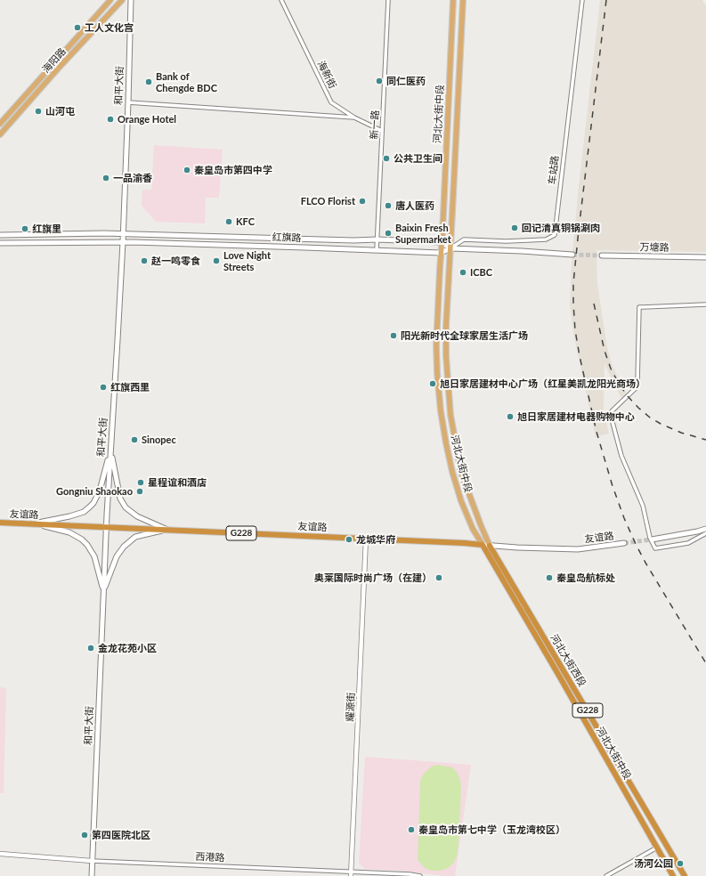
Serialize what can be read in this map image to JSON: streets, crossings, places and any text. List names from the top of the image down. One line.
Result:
{"streets":{"highway":["河北大街中段","友谊路","G228","河北大街西段"],"main road":["海阳路","和平大街","红旗路","万塘路"],"street":["海新街","新一路","车站路","耀源街","西港路"]},"crossings":[["海新街","新一路"],["和平大街","红旗路"],["和平大街","友谊路"],["和平大街","西港路"],["河北大街中段","红旗路"],["河北大街中段","友谊路"],["新一路","红旗路"],["车站路","红旗路"],["友谊路","河北大街西段"],["友谊路","耀源街"],["耀源街","西港路"]],"places":["工人文化宫","同仁医药","Bank of Chengde BDC","山河屯","Orange Hotel","公共卫生间","秦皇岛市第四中学","一品渝香","FLCO Florist","唐人医药","KFC","回记清真铜锅涮肉","红旗里","Baixin Fresh Supermarket","赵一鸣零食","Love Night Streets","ICBC","阳光新时代全球家居生活广场","旭日家居建材中心广场（红星美凯龙阳光商场）","红旗西里","旭日家居建材电器购物中心","Sinopec","星程谊和酒店","Gongniu Shaokao","龙城华府","奥莱国际时尚广场（在建）","秦皇岛航标处","金龙花苑小区","秦皇岛市第七中学（玉龙湾校区）","第四医院北区","汤河公园"]}
